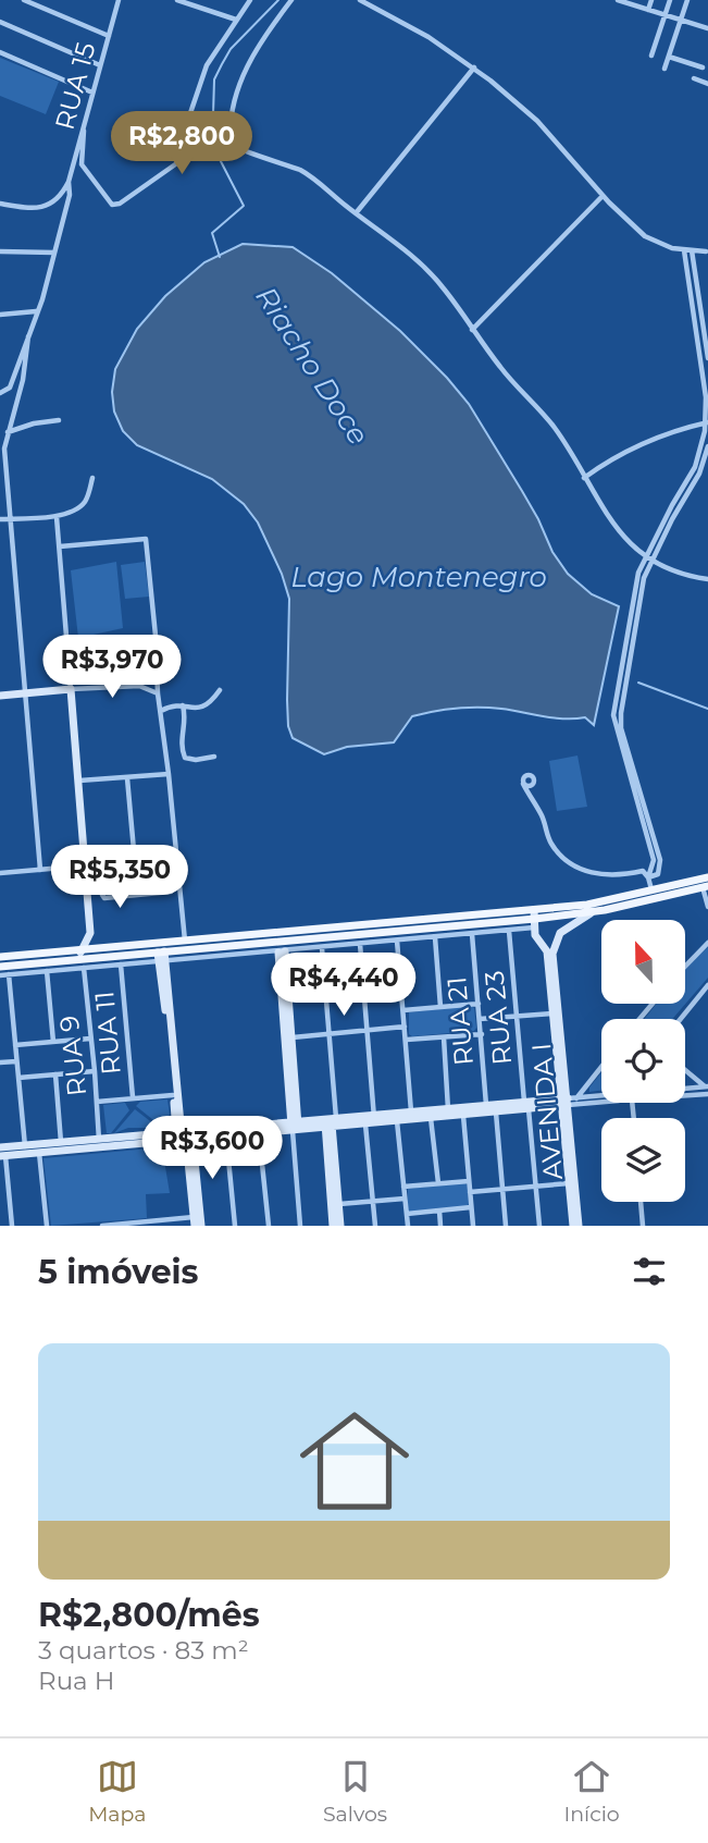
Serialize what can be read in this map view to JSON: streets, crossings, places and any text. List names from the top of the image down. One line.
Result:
{"streets":{"street":["RUA 15","RUA 23","RUA 21","RUA 11","RUA 9","AVENIDA I"]},"water":["Riacho Doce","Lago Montenegro"],"north":"top","page":{"price":["R$2,800","R$3,970","R$5,350","R$4,440","R$3,600"],"heading":"5 imóveis","list":[{"name":"R$2,800/mês","note":"3 quartos · 83 m² · Rua H"}],"tabs":["Mapa","Salvos","Início"]}}
